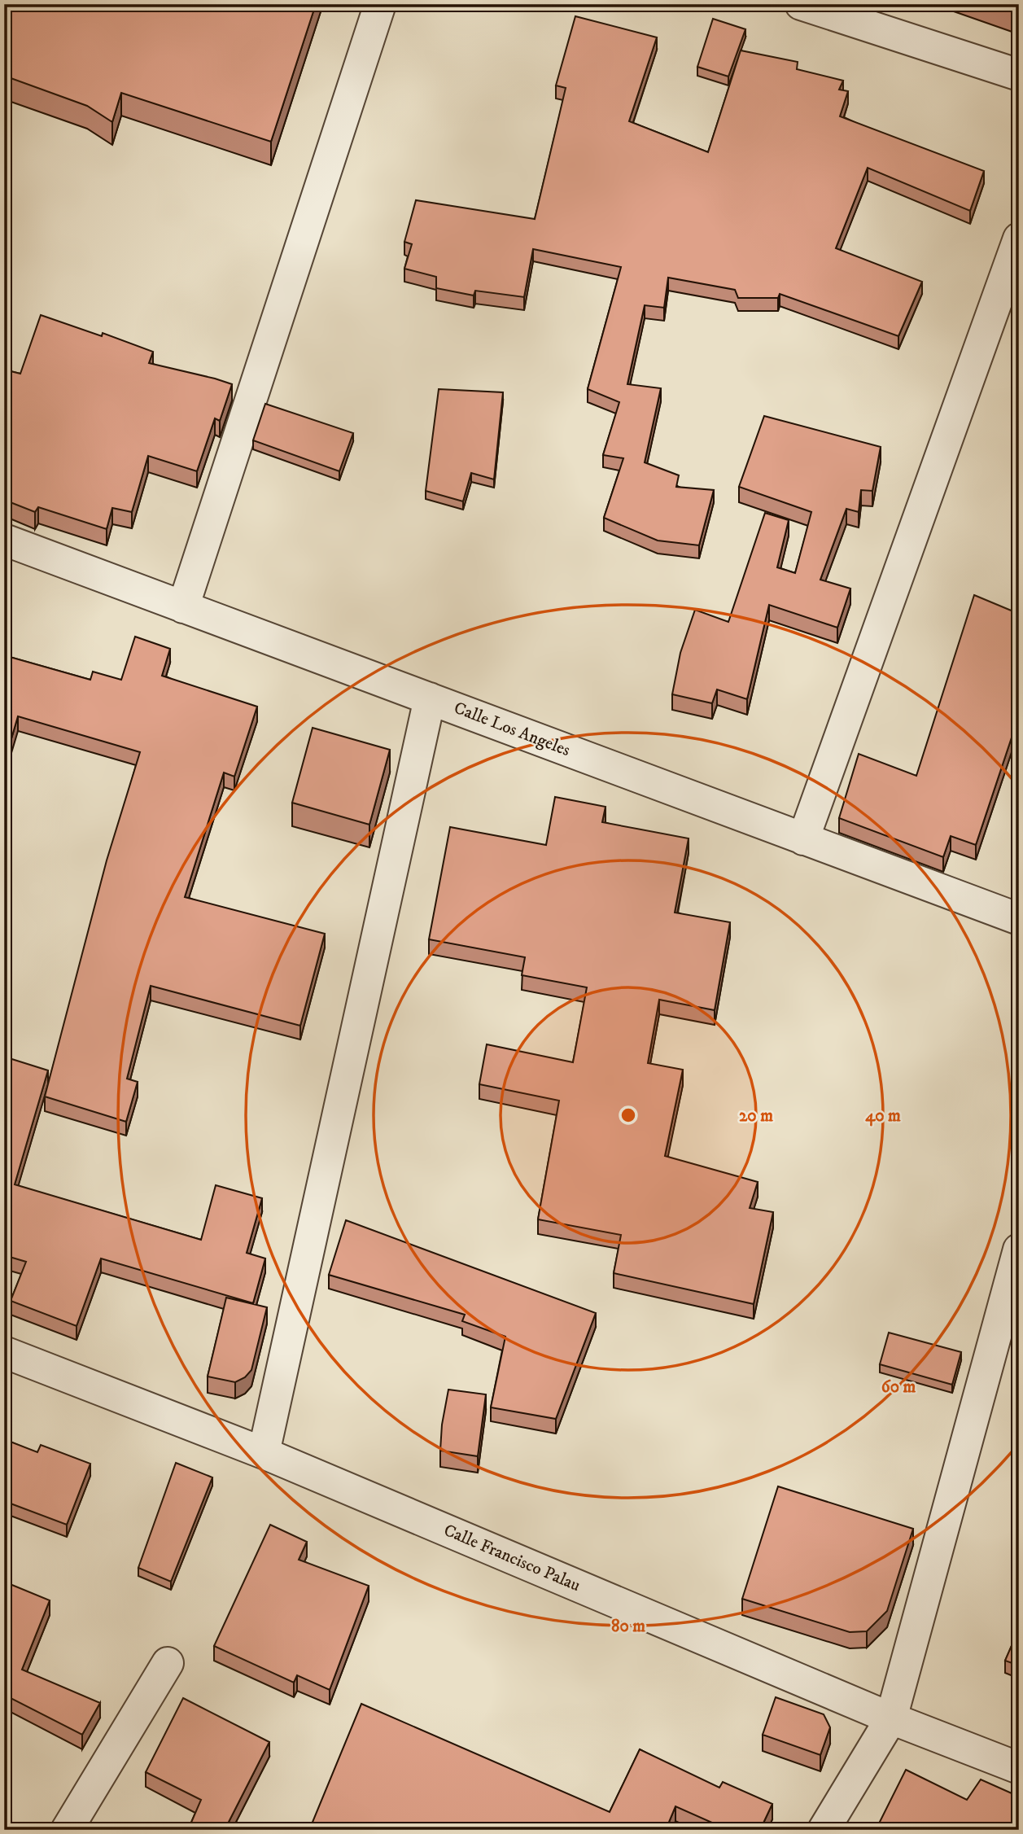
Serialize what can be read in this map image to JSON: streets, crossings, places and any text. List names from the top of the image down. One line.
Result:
{"streets":{"street":["Calle Los Angeles","Calle Francisco Palau"]},"rings":["20 m","40 m","60 m","80 m"]}
